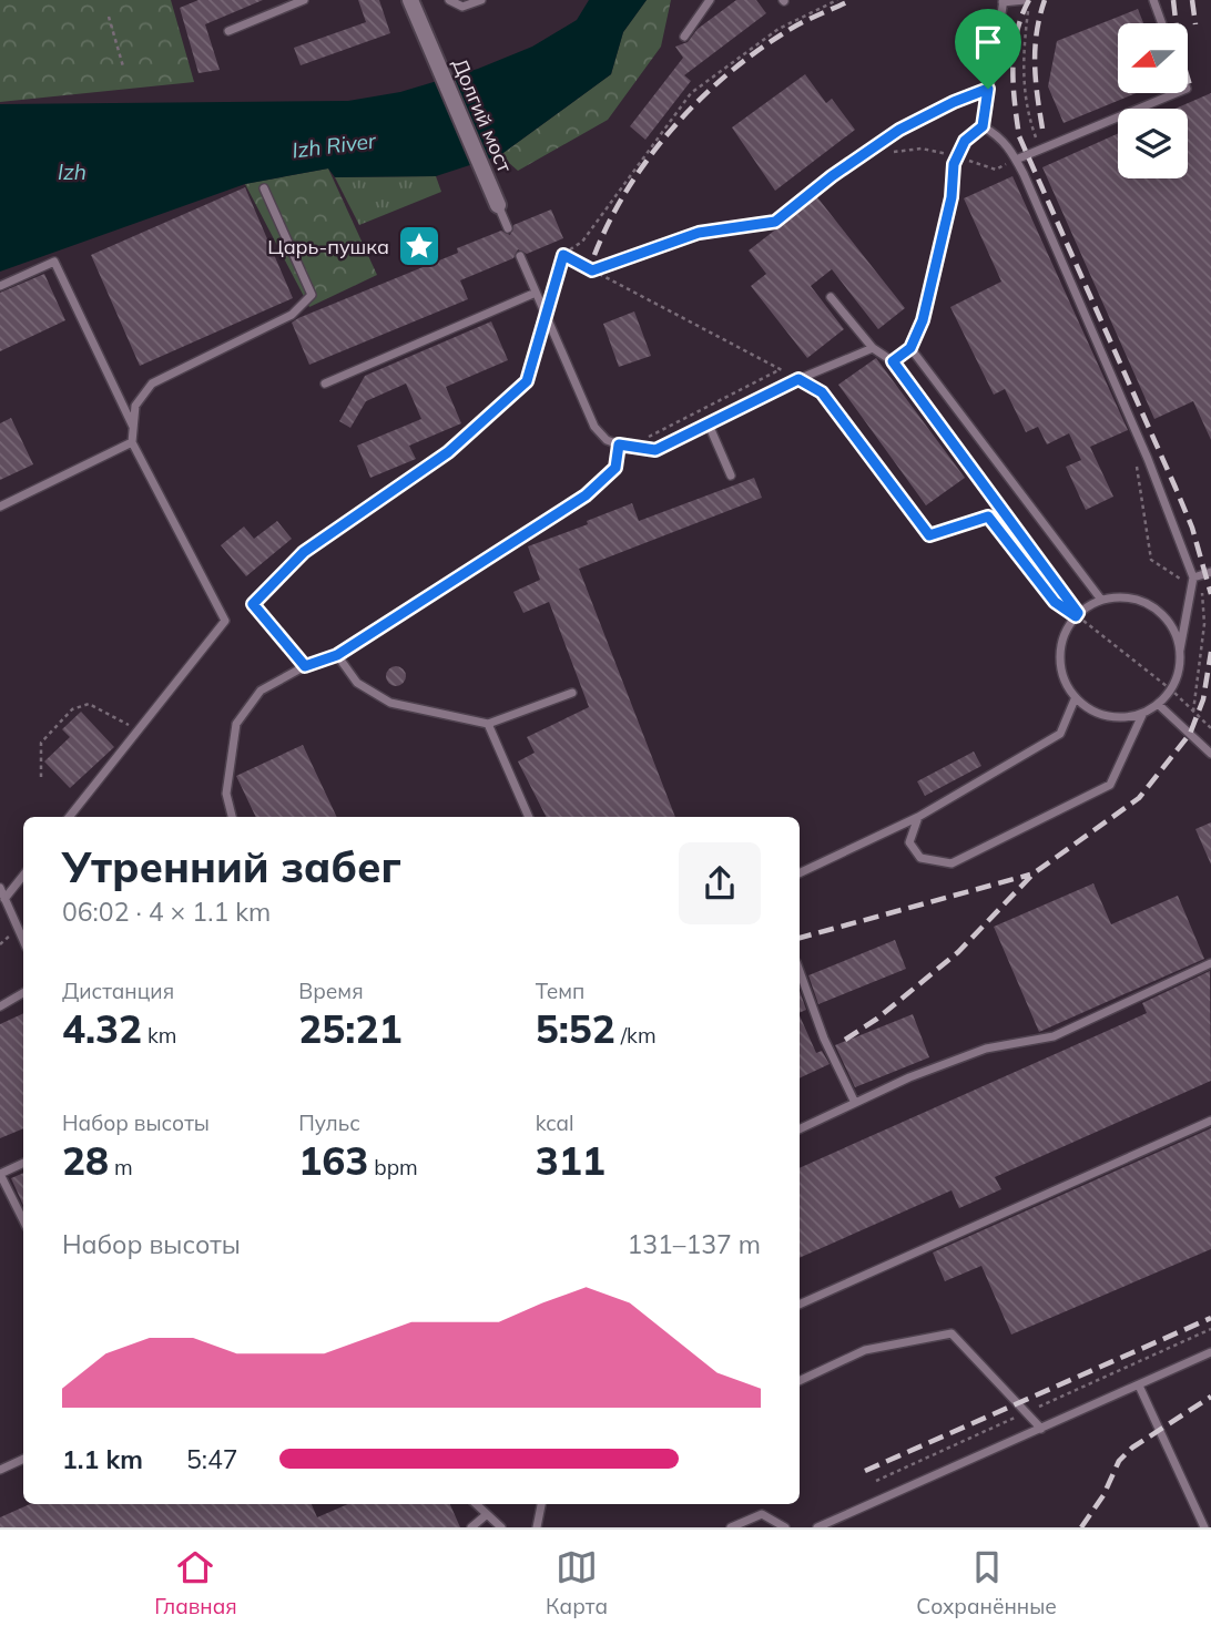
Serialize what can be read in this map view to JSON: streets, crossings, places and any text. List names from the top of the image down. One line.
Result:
{"streets":{"street":["Долгий мост"]},"water":["Izh River","Izh"],"places":{"place":["Царь-пушка"]},"north":"left","page":{"heading":["Утренний забег","06:02 · 4 × 1.1 km"],"stats":[["Дистанция","4.32 km"],["Время","25:21"],["Темп","5:52 /km"],["Набор высоты","28 m"],["Пульс","163 bpm"],["kcal","311"]],"chart":["Набор высоты","131–137 m"],"list":[{"name":"1.1 km","note":"5:47"}],"tabs":["Главная","Карта","Сохранённые"]}}
